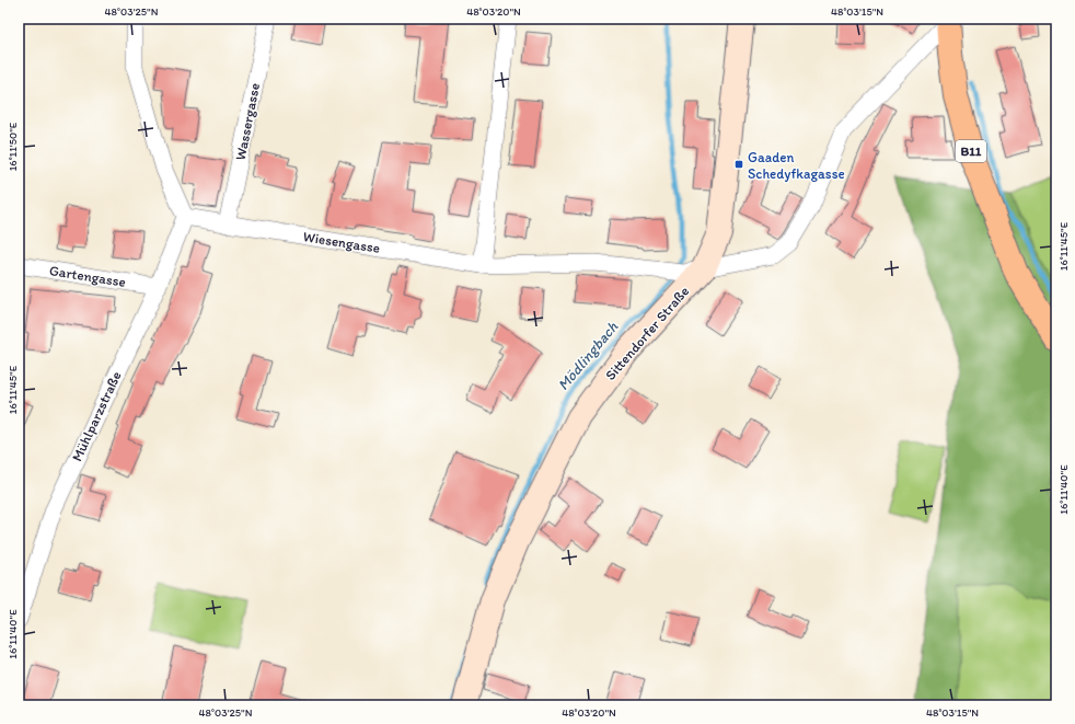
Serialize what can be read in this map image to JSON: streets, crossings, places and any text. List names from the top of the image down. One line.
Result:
{"streets":{"main road":["B11"],"street":["Wassergasse","Wiesengasse","Gartengasse","Sittendorfer Straße","Mühlparzstraße"]},"crossings":[["Wassergasse","Wiesengasse"],["B11","Wiesengasse"],["Wiesengasse","Sittendorfer Straße"],["Wiesengasse","Mühlparzstraße"],["Gartengasse","Mühlparzstraße"]],"water":["Mödlingbach"],"places":{"transit":["Gaaden Schedyfkagasse"]},"coordinates":["48°03'25\"N","48°03'20\"N","48°03'15\"N","16°11'50\"E","16°11'45\"E","16°11'40\"E"]}
